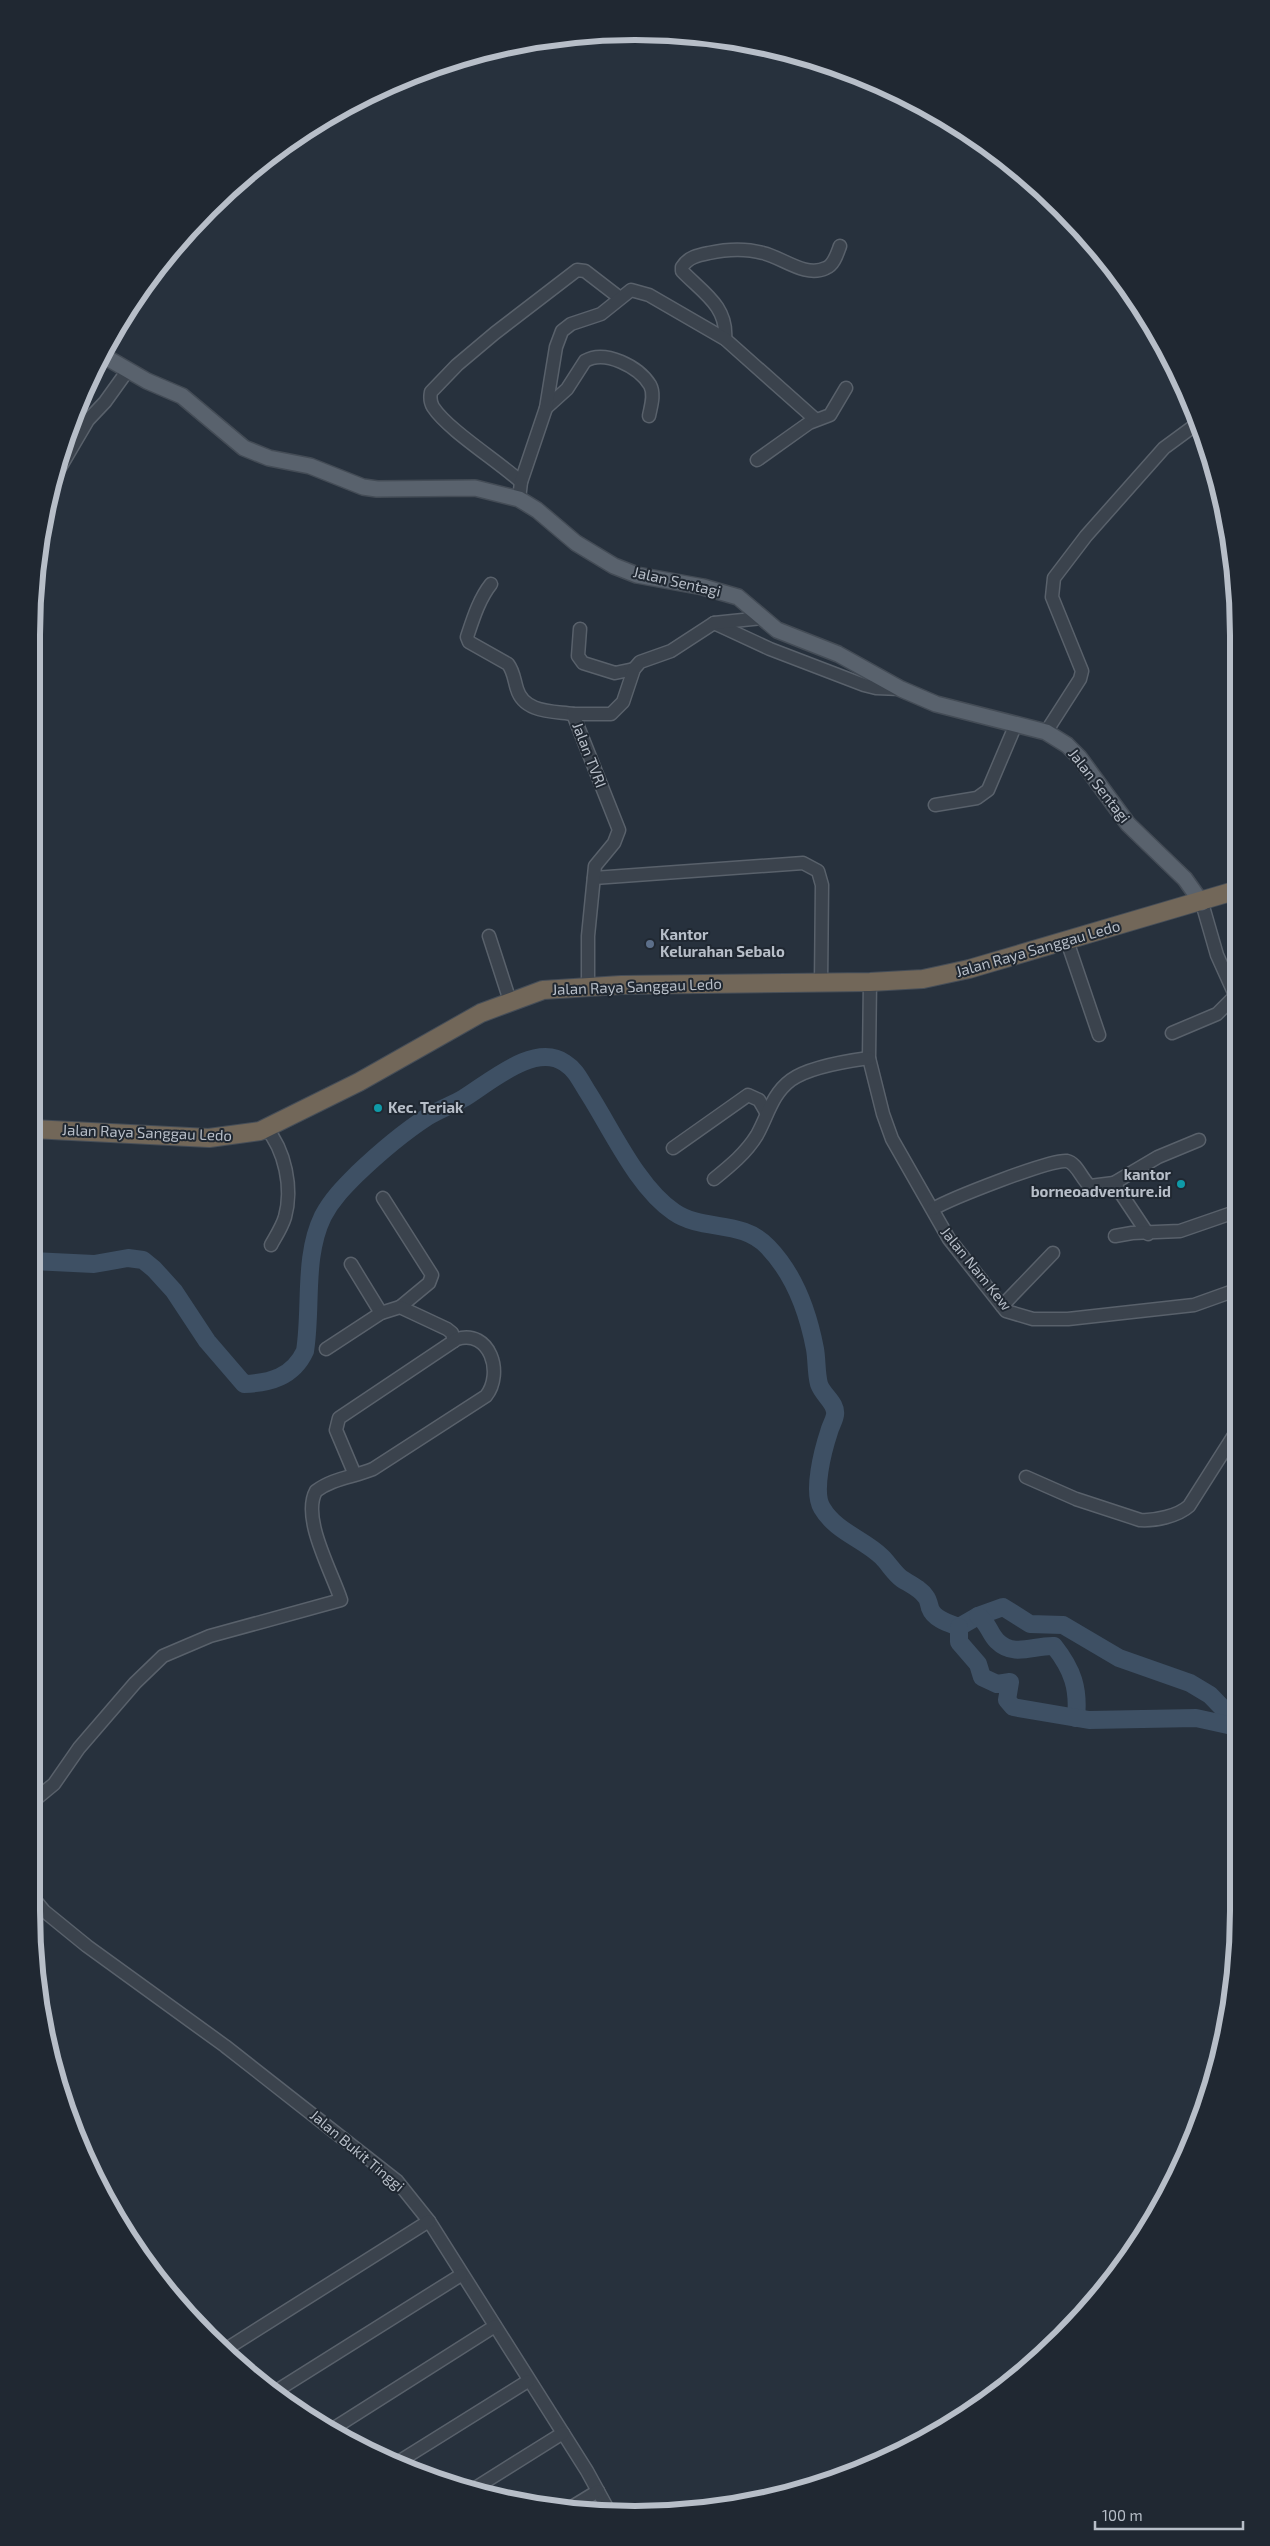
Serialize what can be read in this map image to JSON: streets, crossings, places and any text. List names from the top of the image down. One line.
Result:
{"streets":{"highway":["Jalan Raya Sanggau Ledo"],"main road":["Jalan Sentagi"],"street":["Jalan TVRI","Jalan Nam Kew","Jalan Bukit Tinggi"]},"crossings":[["Jalan Sentagi","Jalan Raya Sanggau Ledo"],["Jalan TVRI","Jalan Raya Sanggau Ledo"],["Jalan Raya Sanggau Ledo","Jalan Nam Kew"]],"places":["Kantor Kelurahan Sebalo","Kec. Teriak","kantor borneoadventure.id"],"scale_bar":"100 m"}
